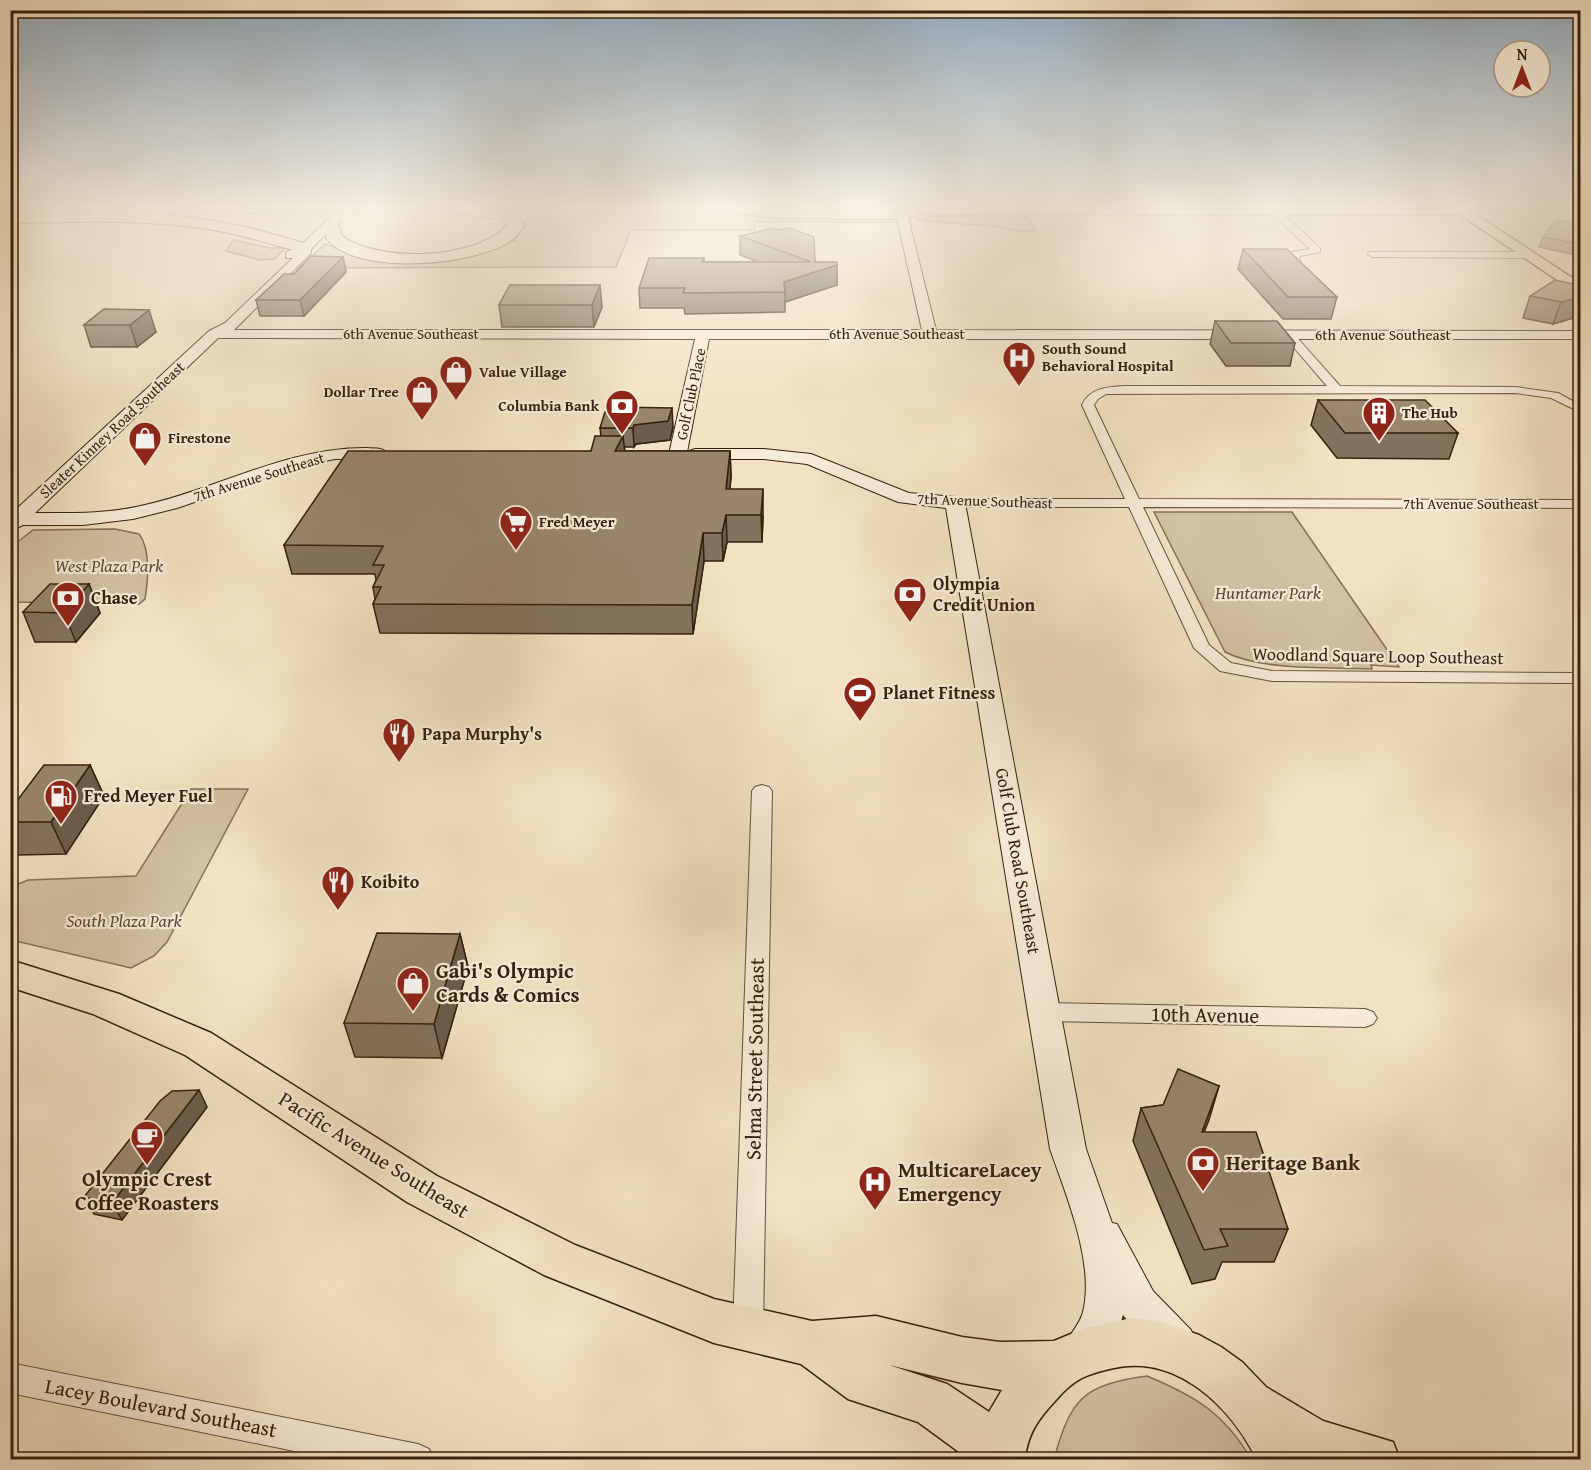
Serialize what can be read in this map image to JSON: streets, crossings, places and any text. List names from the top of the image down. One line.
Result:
{"streets":{"main road":["Pacific Avenue Southeast"],"street":["6th Avenue Southeast","Golf Club Place","Sleater Kinney Road Southeast","7th Avenue Southeast","Woodland Square Loop Southeast","Golf Club Road Southeast","10th Avenue","Selma Street Southeast","Lacey Boulevard Southeast"]},"crossings":[["6th Avenue Southeast","Golf Club Place"],["6th Avenue Southeast","Sleater Kinney Road Southeast"],["Golf Club Place","7th Avenue Southeast"],["Sleater Kinney Road Southeast","7th Avenue Southeast"],["7th Avenue Southeast","Woodland Square Loop Southeast"],["7th Avenue Southeast","Golf Club Road Southeast"],["Golf Club Road Southeast","10th Avenue"],["Golf Club Road Southeast","Pacific Avenue Southeast"],["Selma Street Southeast","Pacific Avenue Southeast"]],"parks":["West Plaza Park","Huntamer Park","South Plaza Park"],"places":{"hospital":["South Sound Behavioral Hospital","MulticareLacey Emergency"],"shop":["Value Village","Dollar Tree","Firestone","Gabi's Olympic Cards & Comics"],"bank":["Columbia Bank","Olympia Credit Union","Chase","Heritage Bank"],"building":["The Hub"],"supermarket":["Fred Meyer"],"sports":["Planet Fitness"],"restaurant":["Papa Murphy's","Koibito"],"fuel station":["Fred Meyer Fuel"],"cafe":["Olympic Crest Coffee Roasters"]},"north":"top"}
